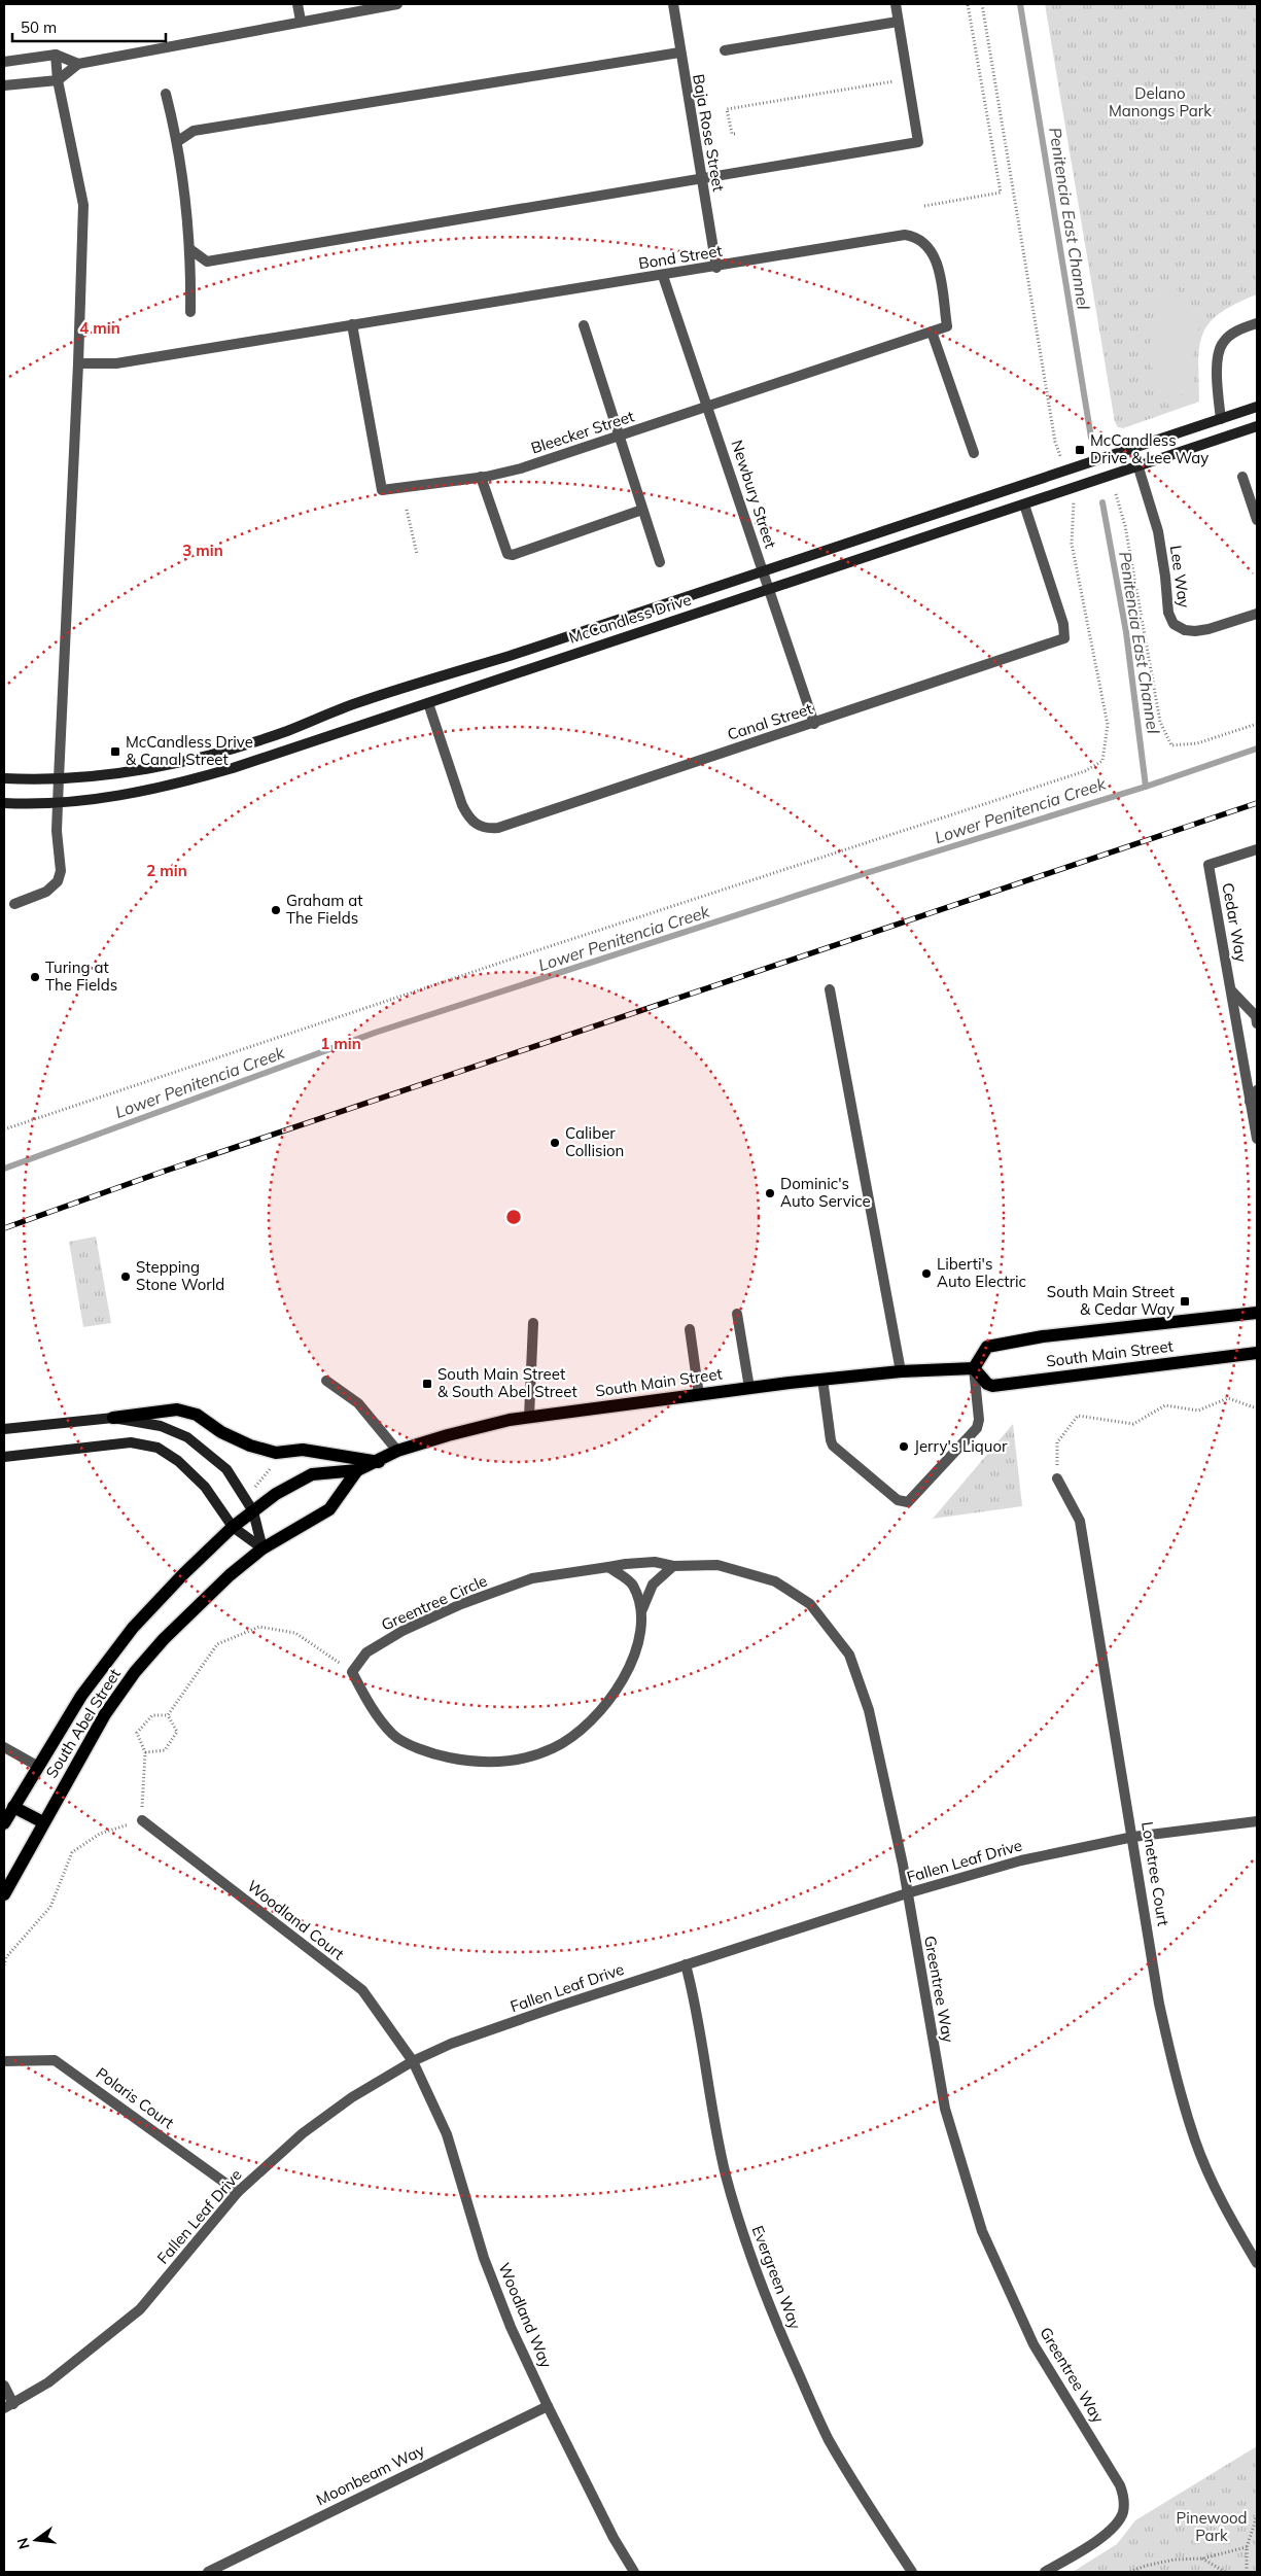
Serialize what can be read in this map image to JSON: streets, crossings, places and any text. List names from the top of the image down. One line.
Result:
{"streets":{"main road":["McCandless Drive","South Main Street","South Abel Street"],"street":["Baja Rose Street","Bond Street","Bleecker Street","Newbury Street","Lee Way","Canal Street","Cedar Way","Greentree Circle","Fallen Leaf Drive","Lonetree Court","Woodland Court","Greentree Way","Polaris Court","Evergreen Way","Woodland Way","Moonbeam Way"]},"crossings":[["Baja Rose Street","Bond Street"],["Bond Street","Bleecker Street"],["Bond Street","Newbury Street"],["Bleecker Street","Newbury Street"],["Newbury Street","McCandless Drive"],["Newbury Street","Canal Street"],["Lee Way","McCandless Drive"],["McCandless Drive","Canal Street"],["South Main Street","South Abel Street"],["Greentree Circle","Greentree Way"],["Fallen Leaf Drive","Lonetree Court"],["Fallen Leaf Drive","Woodland Court"],["Fallen Leaf Drive","Greentree Way"],["Fallen Leaf Drive","Polaris Court"],["Fallen Leaf Drive","Evergreen Way"],["Fallen Leaf Drive","Woodland Way"],["Woodland Court","Woodland Way"],["Woodland Way","Moonbeam Way"]],"water":["Penitencia East Channel","Lower Penitencia Creek"],"parks":["Delano Manongs Park","Pinewood Park"],"places":{"transit":["McCandless Drive & Lee Way","McCandless Drive & Canal Street","South Main Street & Cedar Way","South Main Street & South Abel Street"],"other":["Graham at The Fields","Turing at The Fields","Caliber Collision","Dominic's Auto Service","Liberti's Auto Electric","Stepping Stone World","Jerry's Liquor"]},"scale_bar":"50 m","north":"left","rings":["4 min","3 min","2 min","1 min"]}
